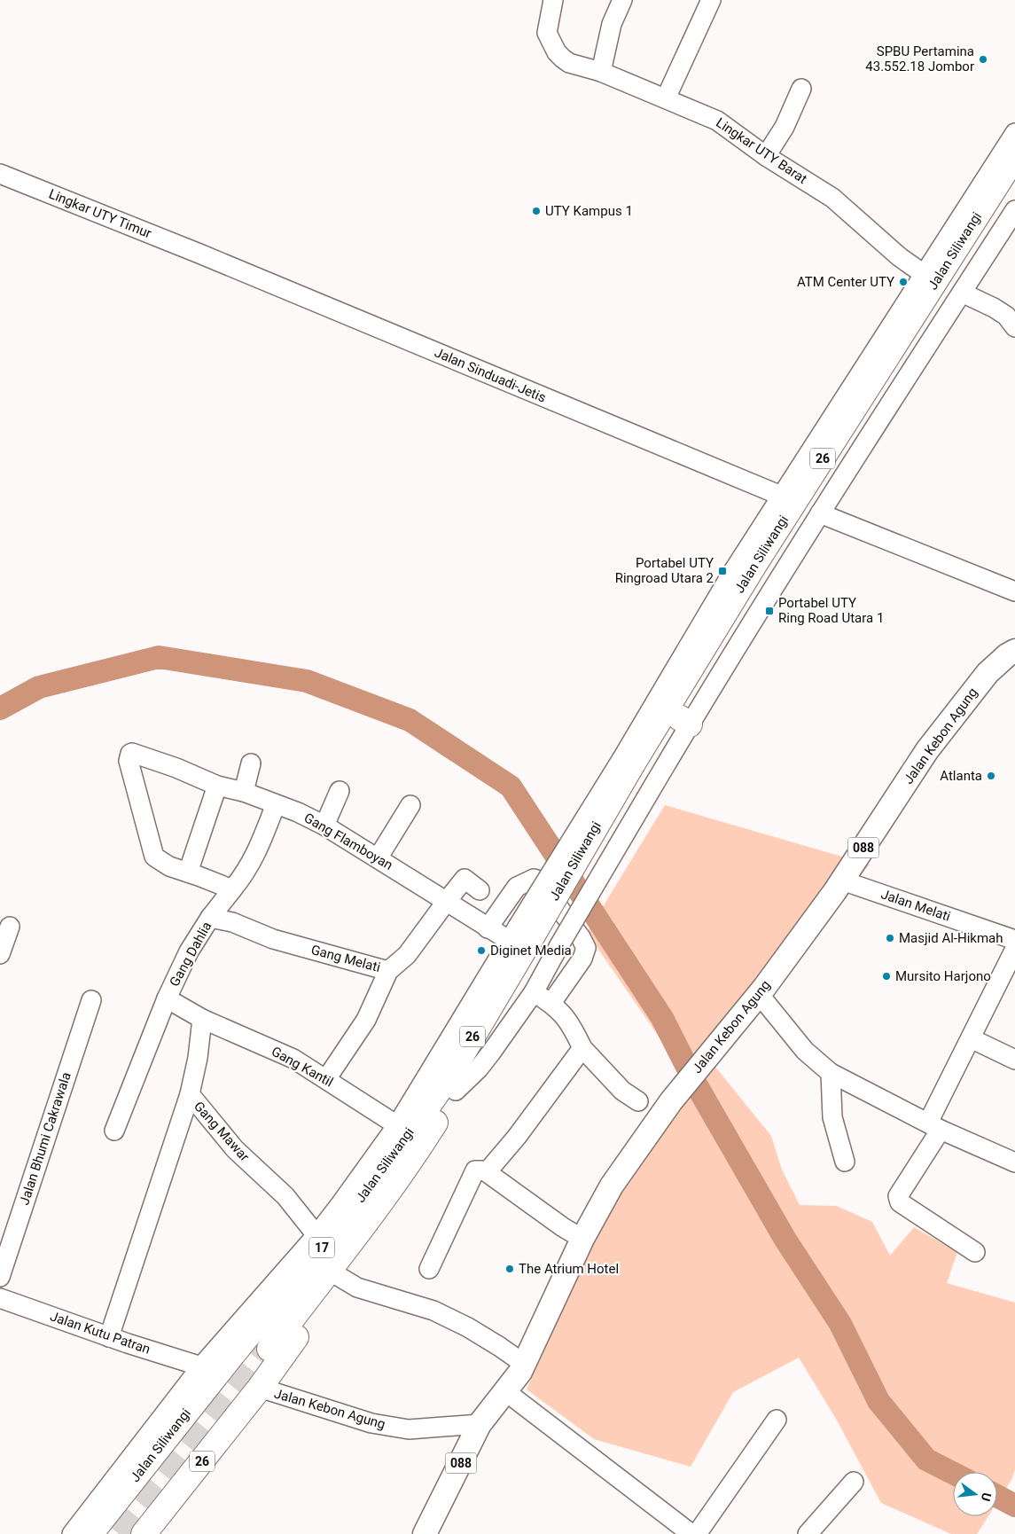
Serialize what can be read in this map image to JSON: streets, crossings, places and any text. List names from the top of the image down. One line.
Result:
{"streets":{"highway":["Jalan Siliwangi","26","17"],"main road":["Jalan Kebon Agung","088"],"street":["Lingkar UTY Barat","Lingkar UTY Timur","Jalan Sinduadi-Jetis","Gang Flamboyan","Jalan Melati","Gang Dahlia","Gang Melati","Gang Kantil","Gang Mawar","Jalan Bhumi Cakrawala","Jalan Kutu Patran"]},"crossings":[["Lingkar UTY Timur","Jalan Sinduadi-Jetis"],["Jalan Siliwangi","26"],["Jalan Siliwangi","Gang Flamboyan"],["Jalan Siliwangi","Gang Kantil"],["26","Jalan Kebon Agung"],["Jalan Kebon Agung","Jalan Melati"],["Gang Flamboyan","Gang Dahlia"],["Gang Dahlia","Gang Melati"],["Gang Melati","Gang Kantil"],["Gang Kantil","Gang Mawar"]],"places":{"other":["SPBU Pertamina 43.552.18 Jombor","UTY Kampus 1","ATM Center UTY","Atlanta","Masjid Al-Hikmah","Diginet Media","Mursito Harjono","The Atrium Hotel"],"transit":["Portabel UTY Ringroad Utara 2","Portabel UTY Ring Road Utara 1"]},"north":"right"}
